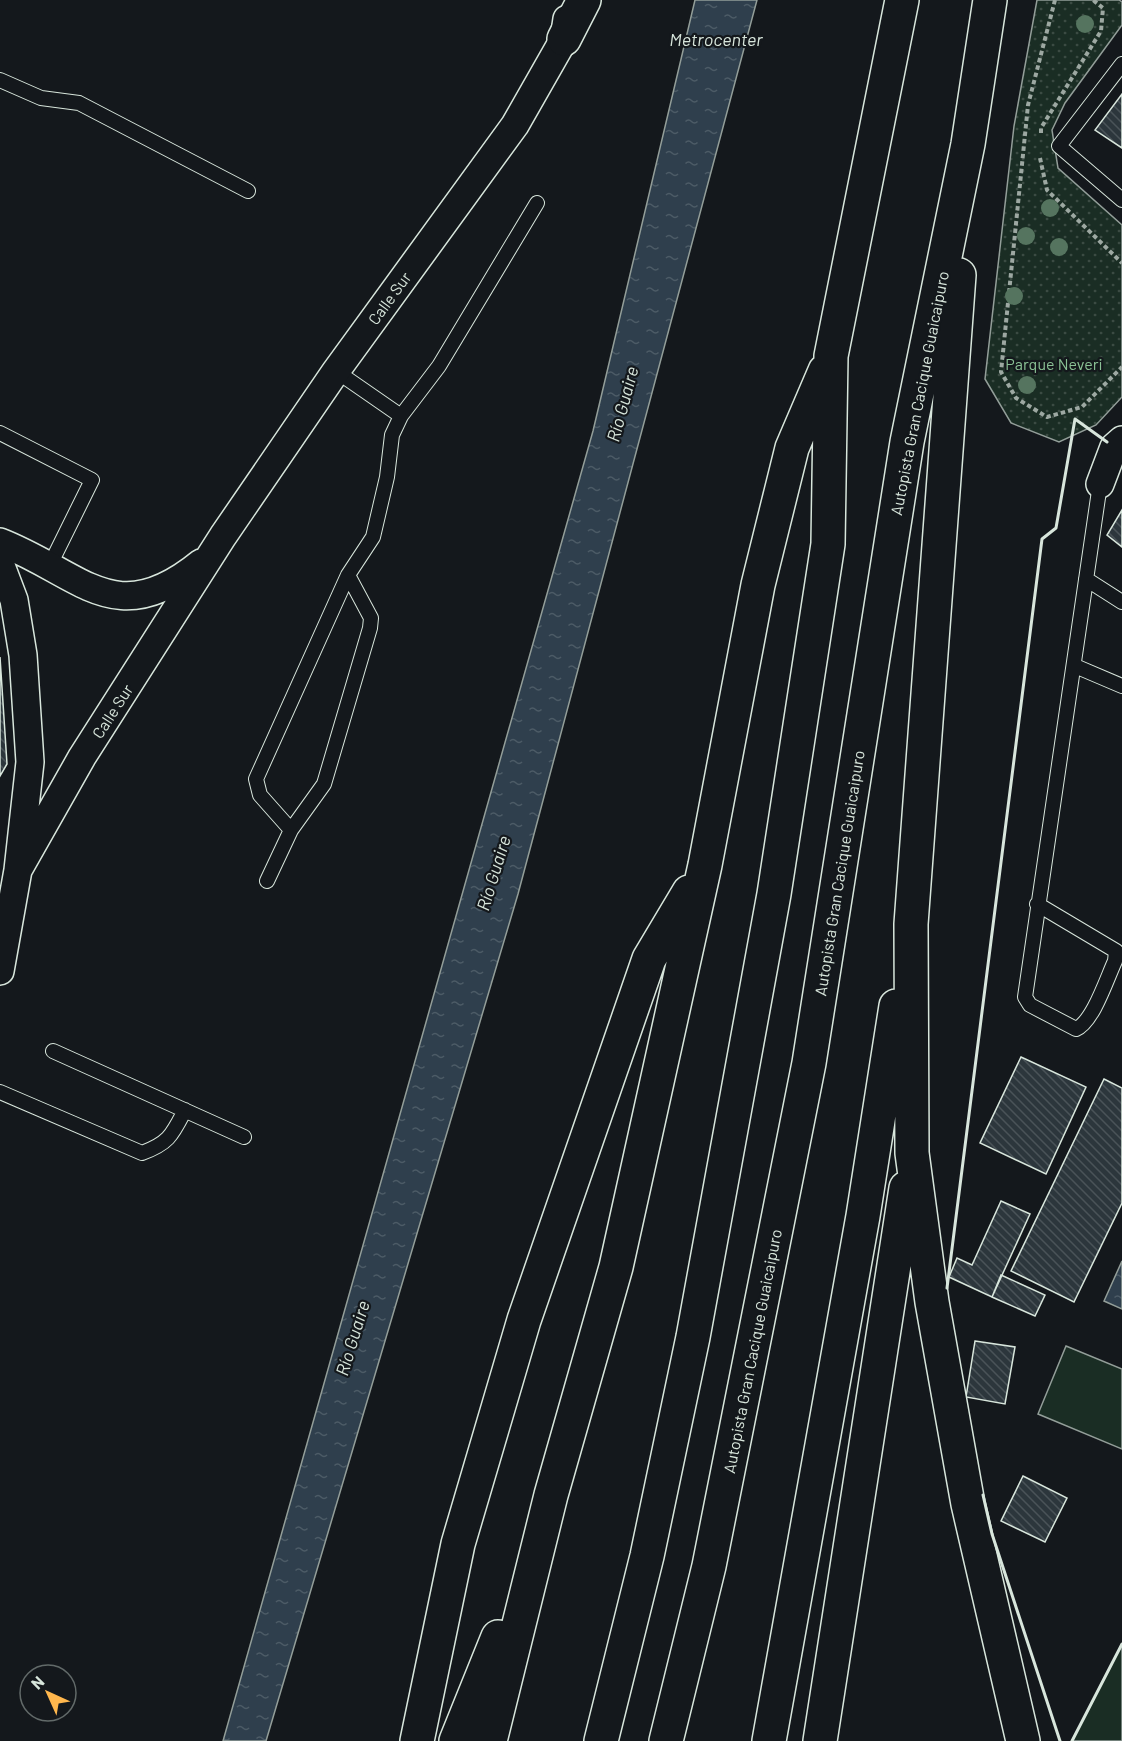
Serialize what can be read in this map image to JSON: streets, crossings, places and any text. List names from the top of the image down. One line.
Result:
{"streets":{"highway":["Autopista Gran Cacique Guaicaipuro"],"street":["Calle Sur"]},"water":["Metrocenter","Río Guaire"],"parks":["Parque Neveri"],"north":"top left"}
